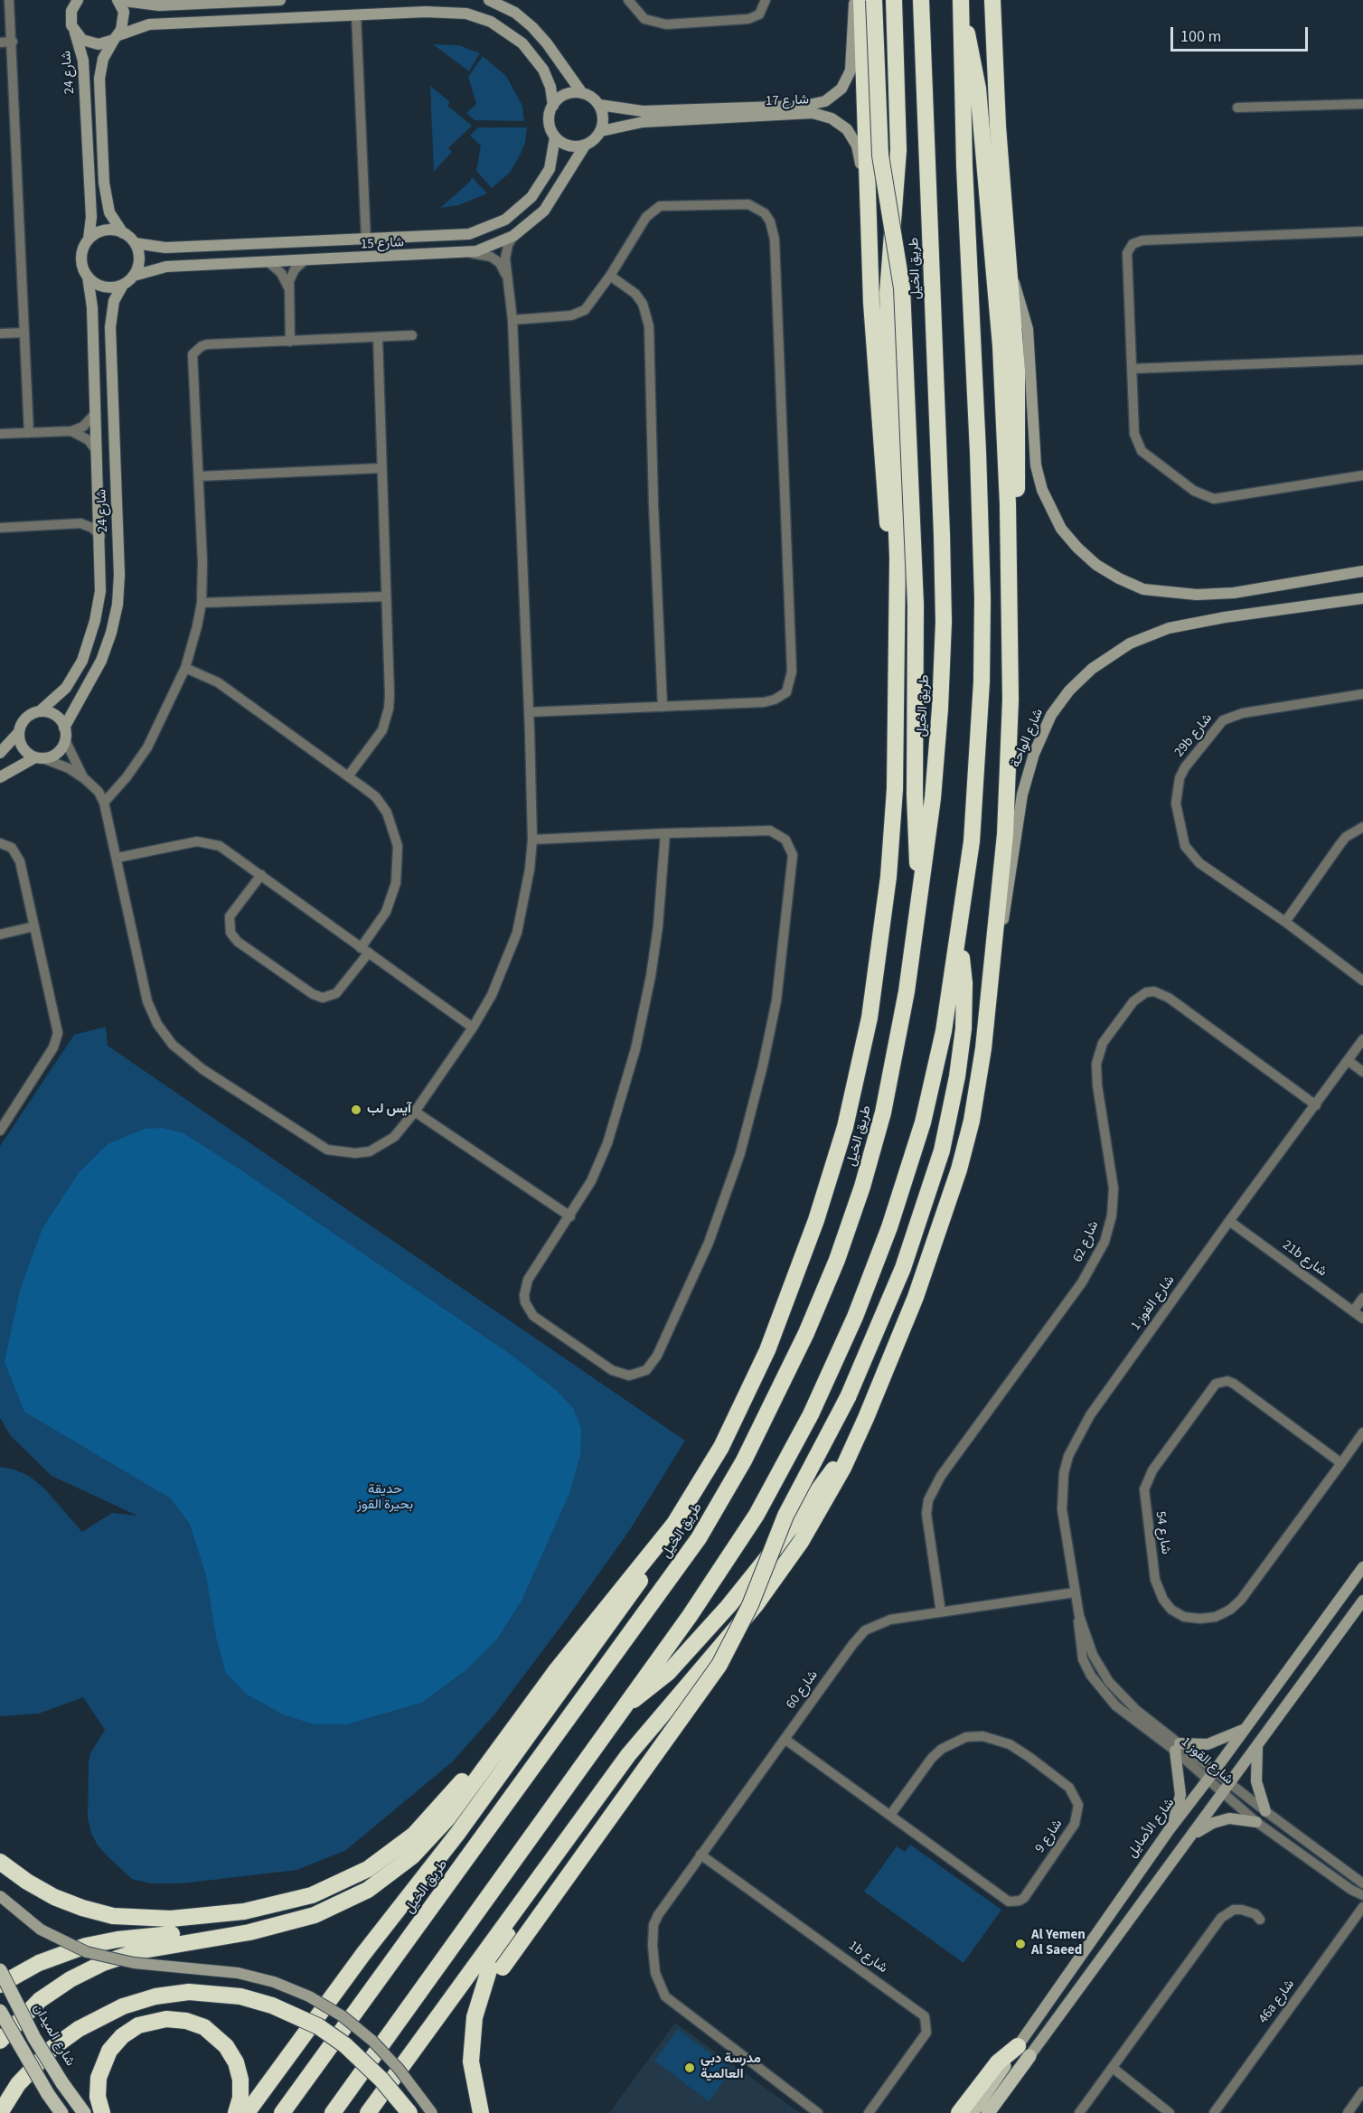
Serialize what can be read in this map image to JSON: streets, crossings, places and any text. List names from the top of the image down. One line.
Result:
{"streets":{"highway":["طريق الخيل"],"main road":["شارع الأصايل","شارع الميدان"],"street":["شارع 24","17 شارع","شارع 15","29b شارع","شارع الواحة","شارع 62","21b شارع","شارع القوز 1","شارع 54","شارع 60","شارع 9","1b شارع","46a شارع"]},"crossings":[["شارع 24","شارع 15"],["17 شارع","شارع 15"],["شارع 62","شارع القوز 1"],["شارع 62","شارع 60"],["21b شارع","شارع القوز 1"],["شارع القوز 1","شارع 60"],["شارع القوز 1","شارع الأصايل"],["شارع 60","شارع 9"],["شارع 60","1b شارع"]],"parks":["حديقة بحيرة القوز"],"places":["آيس لب","Al Yemen Al Saeed","مدرسة دبي العالمية"],"scale_bar":"100 m"}
